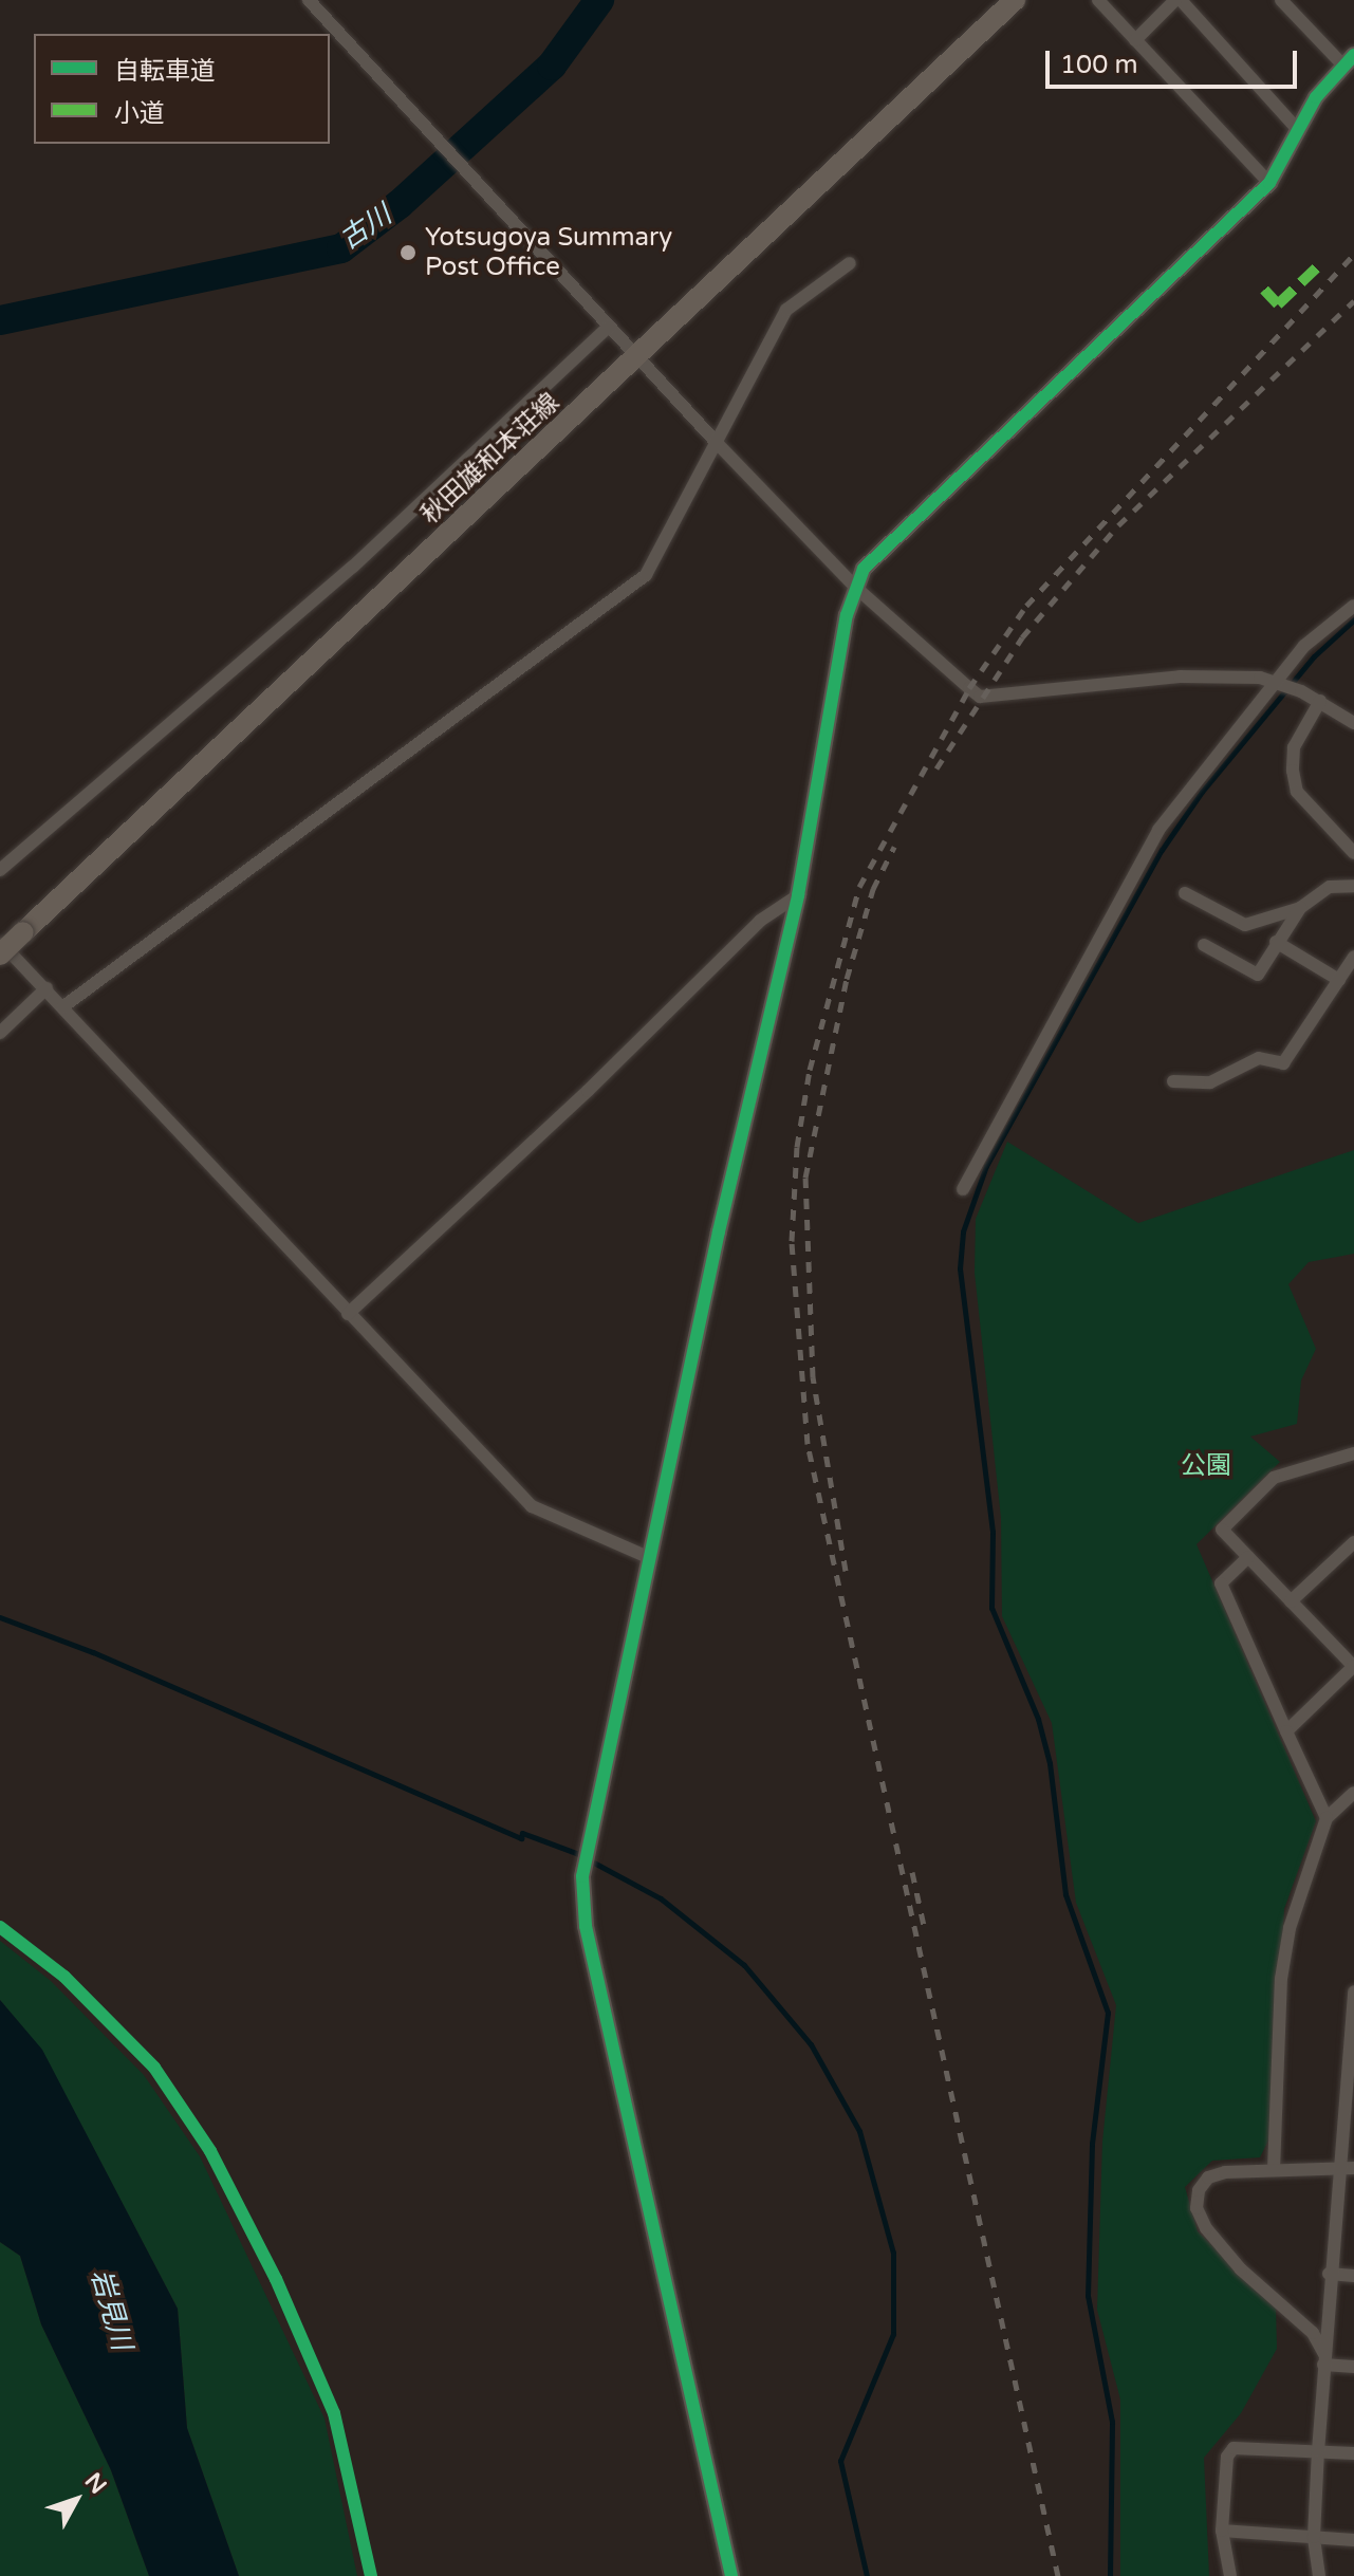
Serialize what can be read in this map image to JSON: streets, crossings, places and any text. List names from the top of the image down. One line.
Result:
{"streets":{"main road":["秋田雄和本荘線"]},"water":["古川","岩見川"],"parks":["公園"],"places":["Yotsugoya Summary Post Office"],"legend":["自転車道","小道"],"scale_bar":"100 m","north":"top right"}
